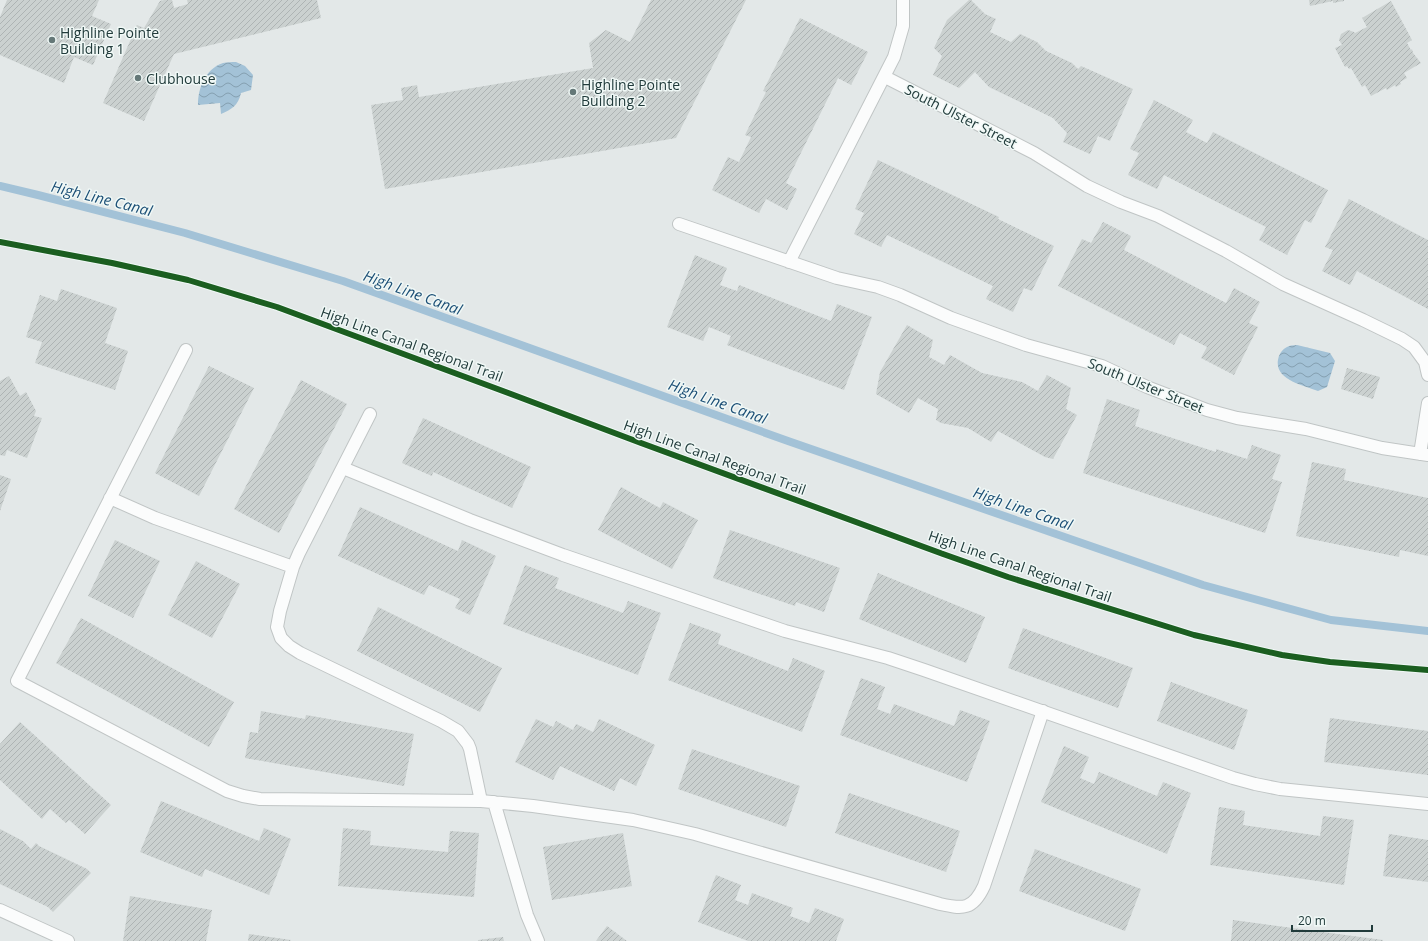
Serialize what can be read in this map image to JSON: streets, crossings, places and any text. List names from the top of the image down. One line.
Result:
{"streets":{"lane":["South Ulster Street"],"cycle path":["High Line Canal Regional Trail"]},"water":["High Line Canal"],"places":["Highline Pointe Building 1","Clubhouse","Highline Pointe Building 2"],"scale_bar":"20 m"}
